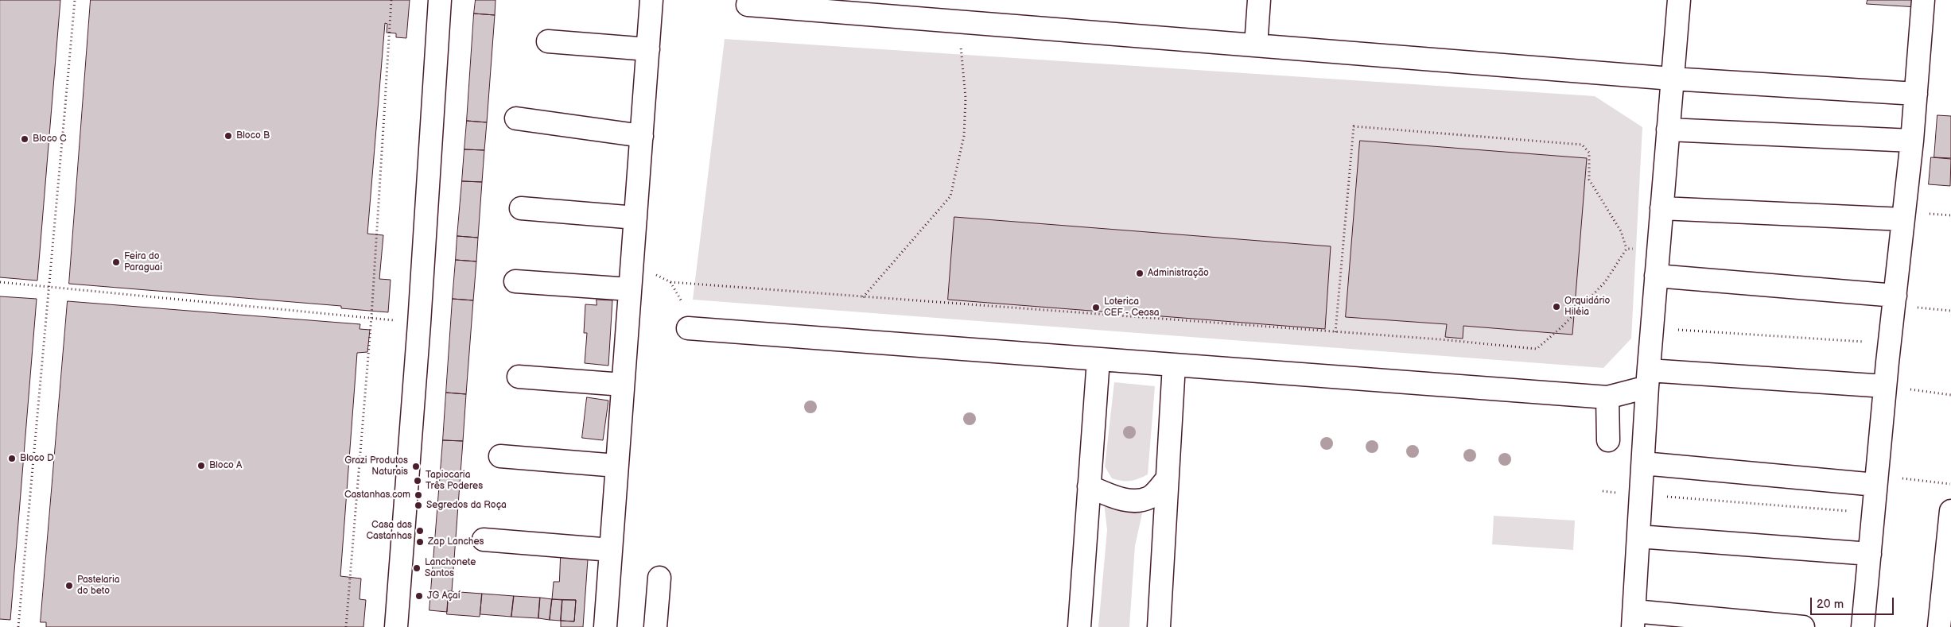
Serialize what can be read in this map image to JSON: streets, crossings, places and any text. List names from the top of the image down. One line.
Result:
{"places":["Bloco B","Bloco C","Feira do Paraguai","Administração","Orquidário Hiléia","Loterica CEF - Ceasa","Bloco D","Bloco A","Grazi Produtos Naturais","Tapiocaria Três Poderes","Castanhas.com","Segredos da Roça","Casa das Castanhas","Zap Lanches","Lanchonete Santos","Pastelaria do beto","JG Açaí"],"scale_bar":"20 m"}
